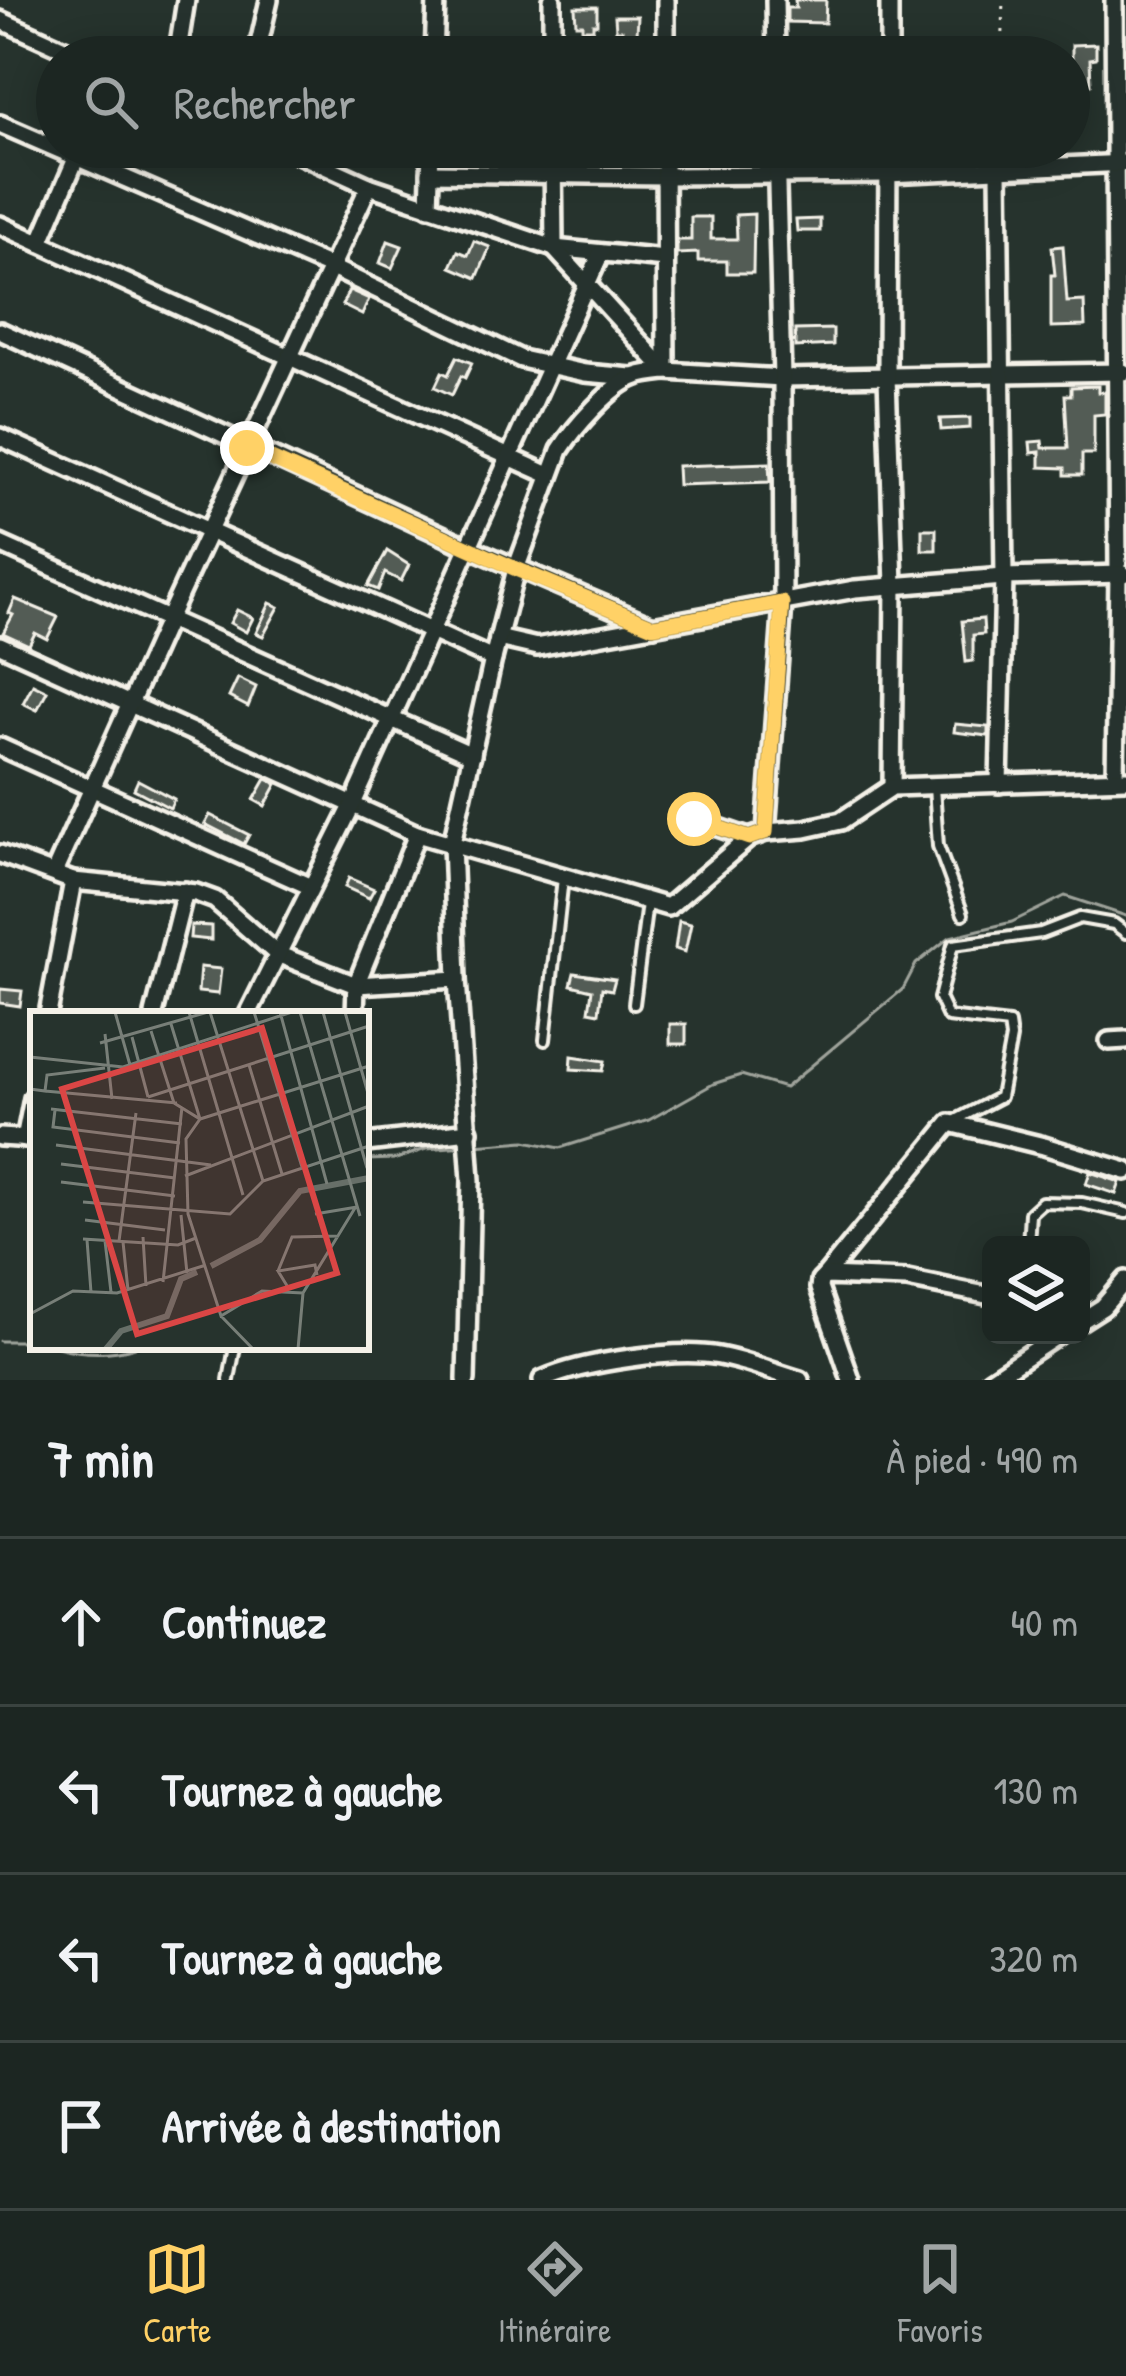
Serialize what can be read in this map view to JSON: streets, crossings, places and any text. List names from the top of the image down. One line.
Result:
{"page":{"search":"Rechercher","heading":["7 min","À pied · 490 m"],"list":[["Continuez","40 m"],["Tournez à gauche","130 m"],["Tournez à gauche","320 m"],"Arrivée à destination"],"nav":["Carte","Itinéraire","Favoris"]}}
